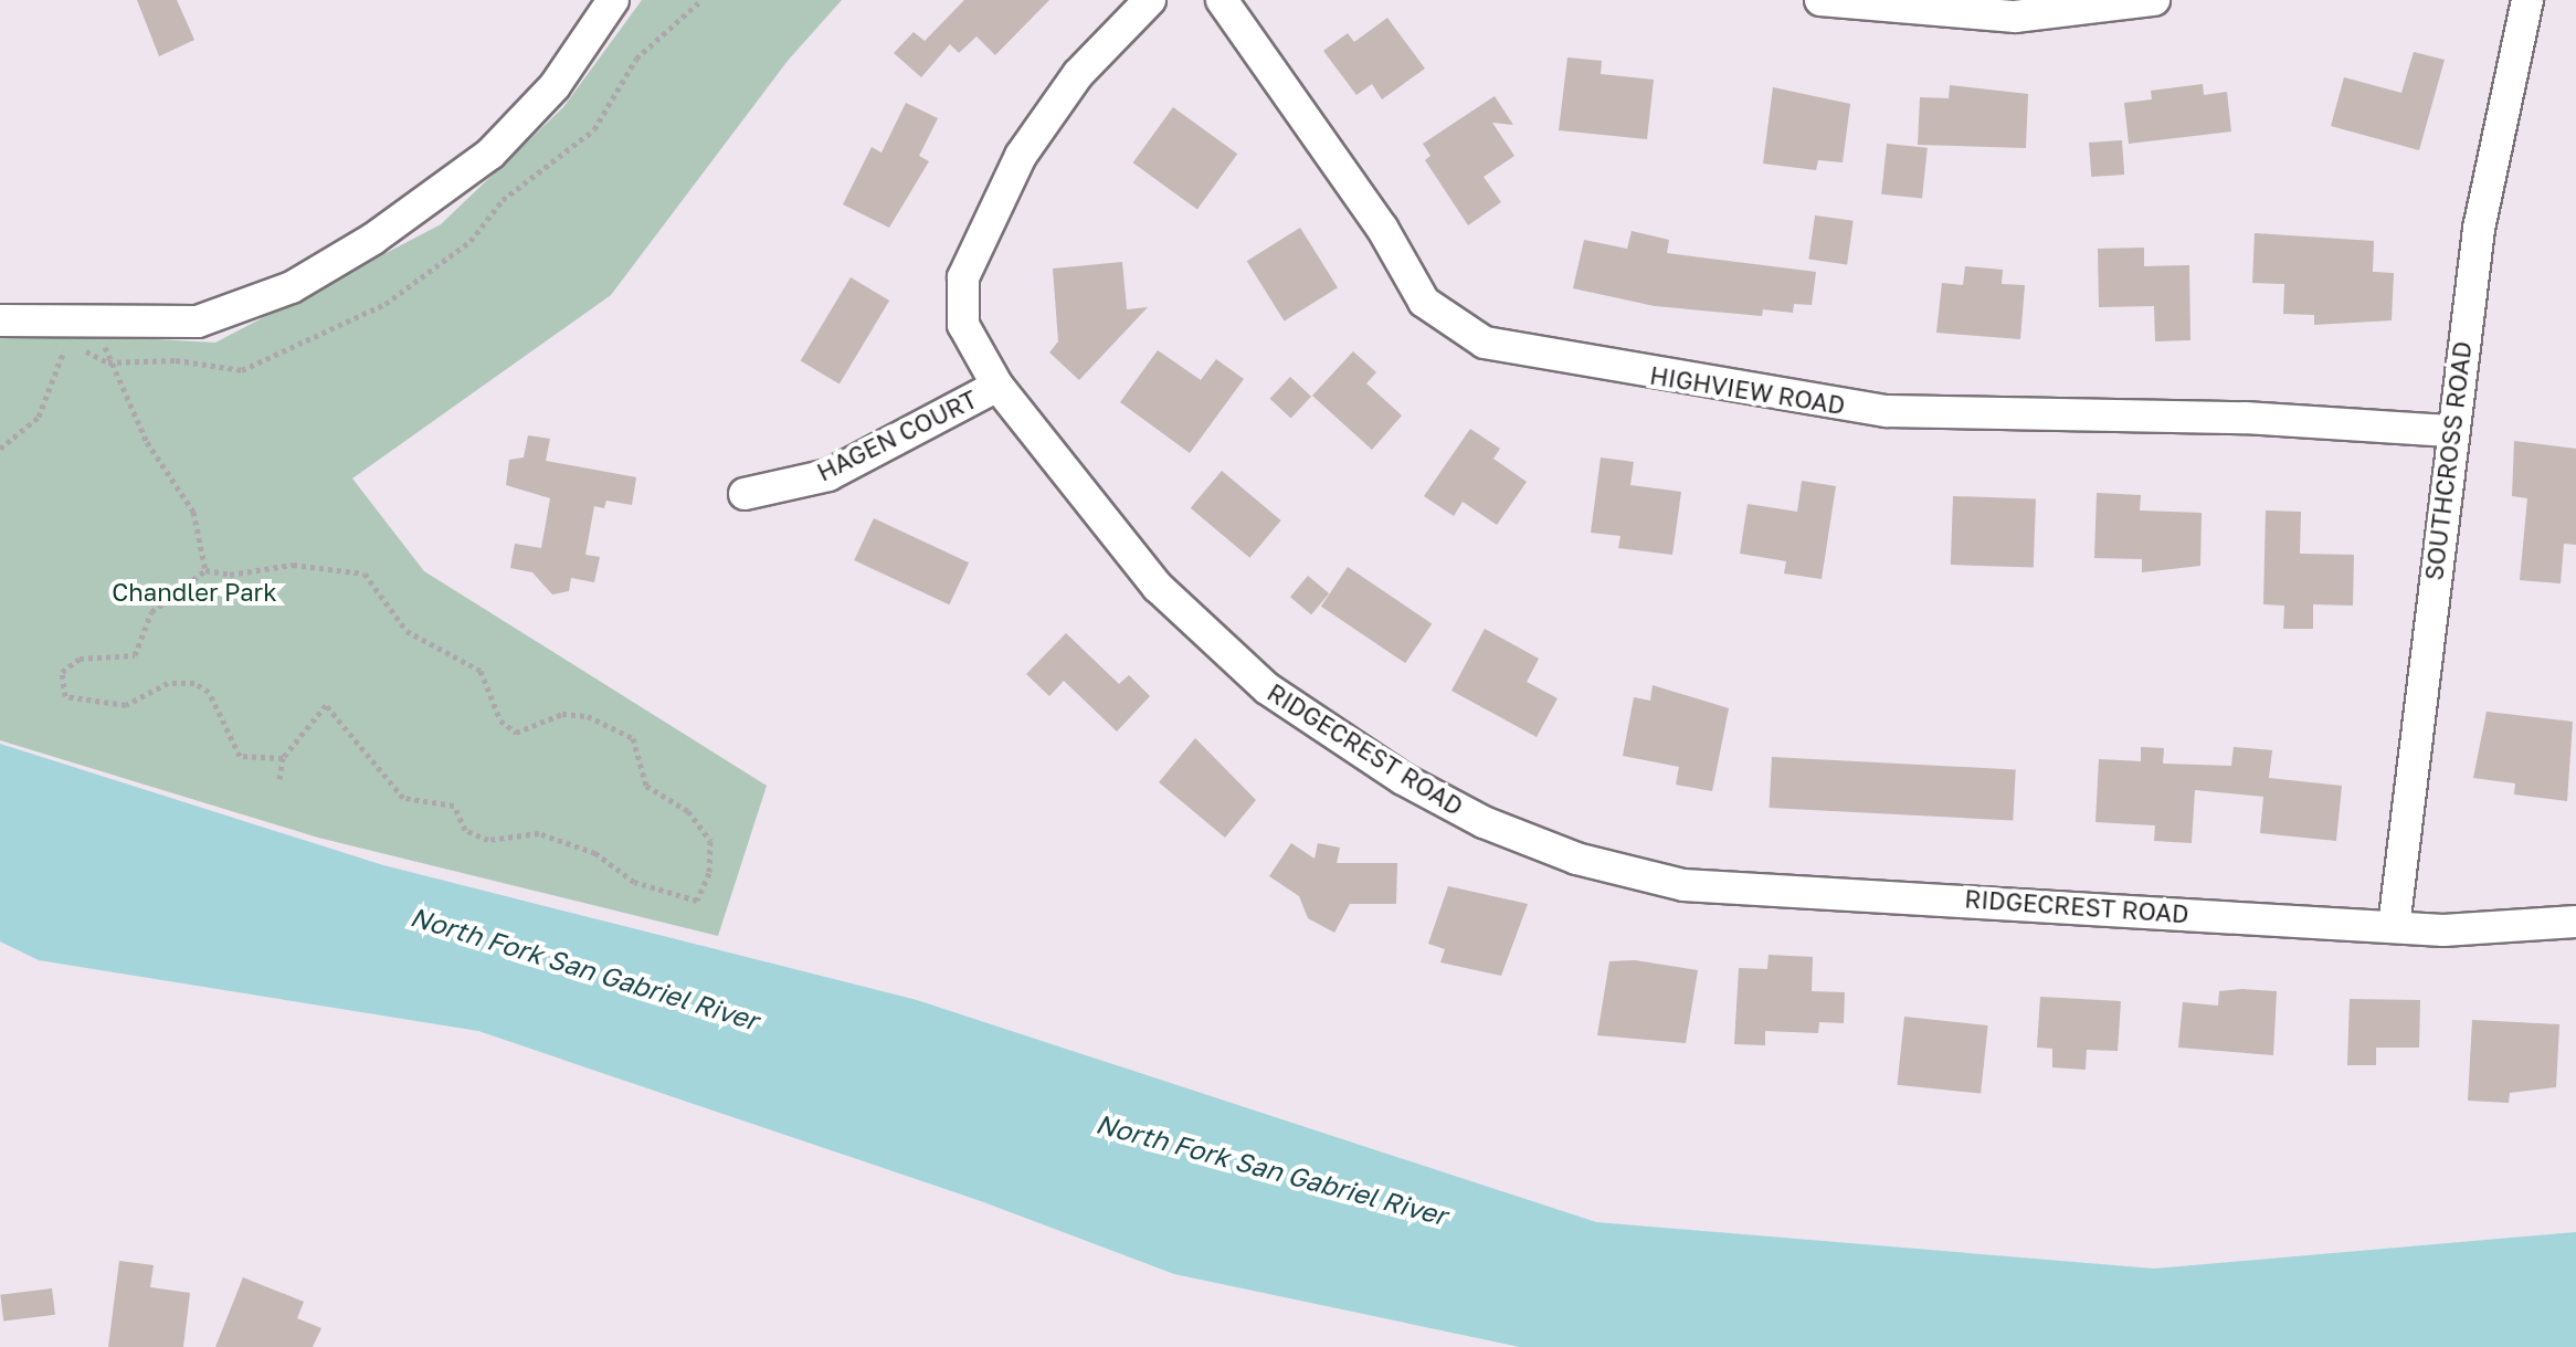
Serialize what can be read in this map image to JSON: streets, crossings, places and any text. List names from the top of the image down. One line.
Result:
{"streets":{"street":["HIGHVIEW ROAD","HAGEN COURT","SOUTHCROSS ROAD","RIDGECREST ROAD"]},"crossings":[["HIGHVIEW ROAD","SOUTHCROSS ROAD"],["HAGEN COURT","RIDGECREST ROAD"],["SOUTHCROSS ROAD","RIDGECREST ROAD"]],"water":["North Fork San Gabriel River"],"parks":["Chandler Park"]}
